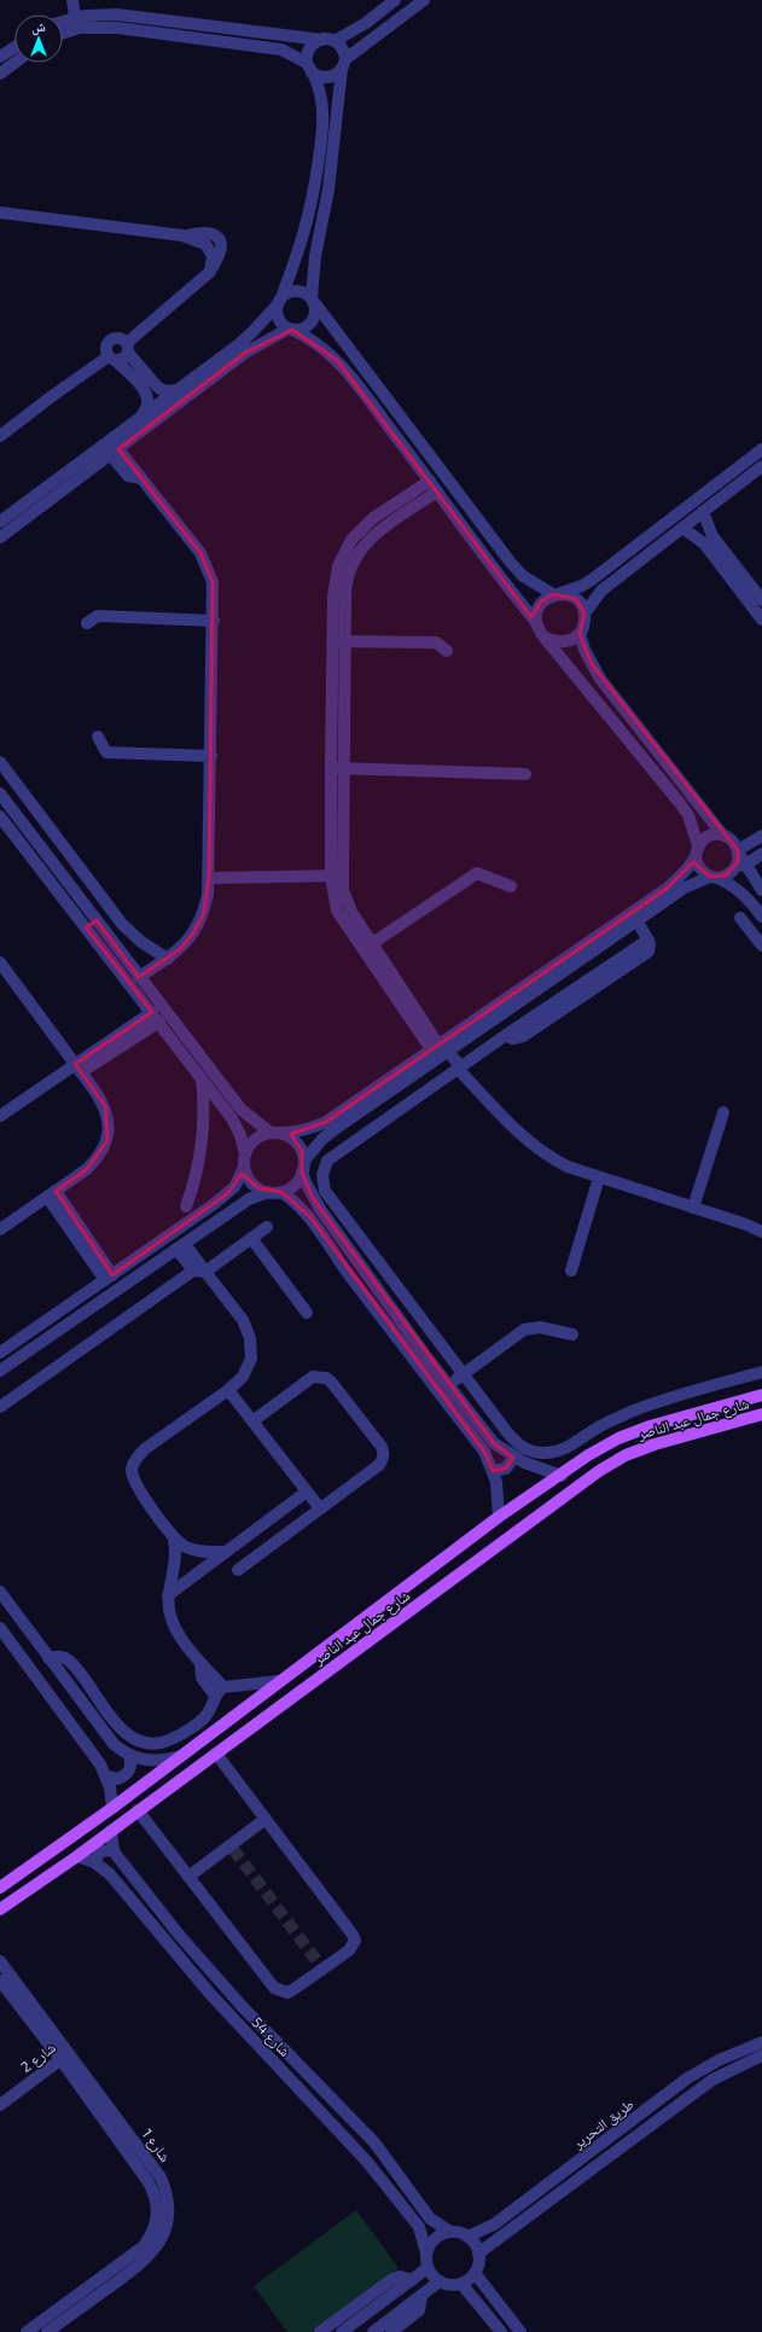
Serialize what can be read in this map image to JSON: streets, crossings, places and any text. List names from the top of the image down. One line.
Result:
{"streets":{"main road":["شارع جمال عبد الناصر"],"street":["شارع 54","شارع 2","طريق التحرير","شارع 1"]},"crossings":[["شارع جمال عبد الناصر","شارع 54"],["شارع 54","طريق التحرير"],["شارع 2","شارع 1"]],"north":"top"}
